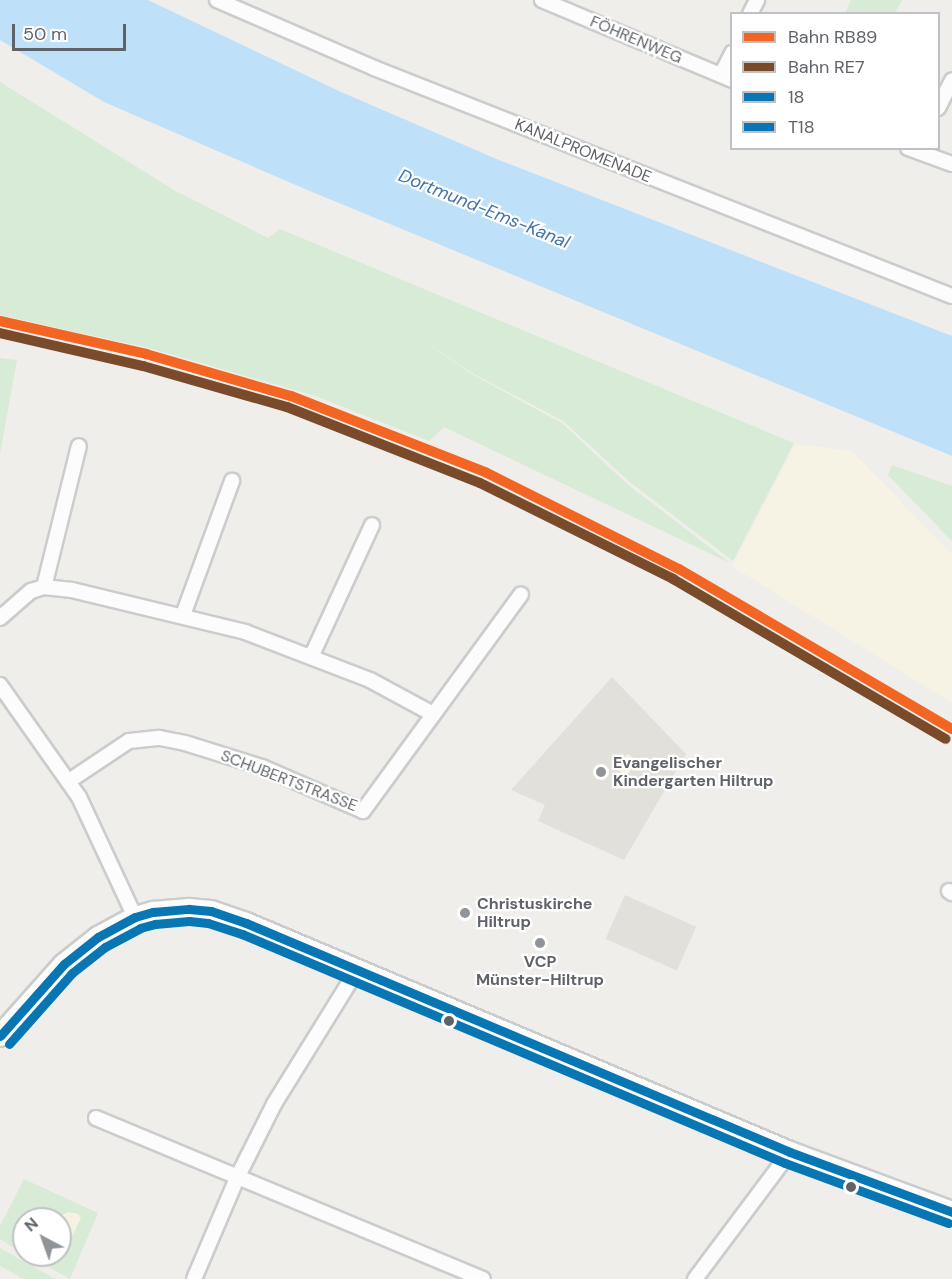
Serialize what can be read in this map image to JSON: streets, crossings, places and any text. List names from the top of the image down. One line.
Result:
{"streets":{"street":["FÖHRENWEG","KANALPROMENADE","SCHUBERTSTRASSE"]},"water":["Dortmund-Ems-Kanal"],"places":["Evangelischer Kindergarten Hiltrup","Christuskirche Hiltrup","VCP Münster-Hiltrup"],"lines":["rail line RB89","rail line RE7","transit line 18","transit line T18"],"legend":["Bahn RB89","Bahn RE7","18","T18"],"scale_bar":"50 m","north":"top left"}
